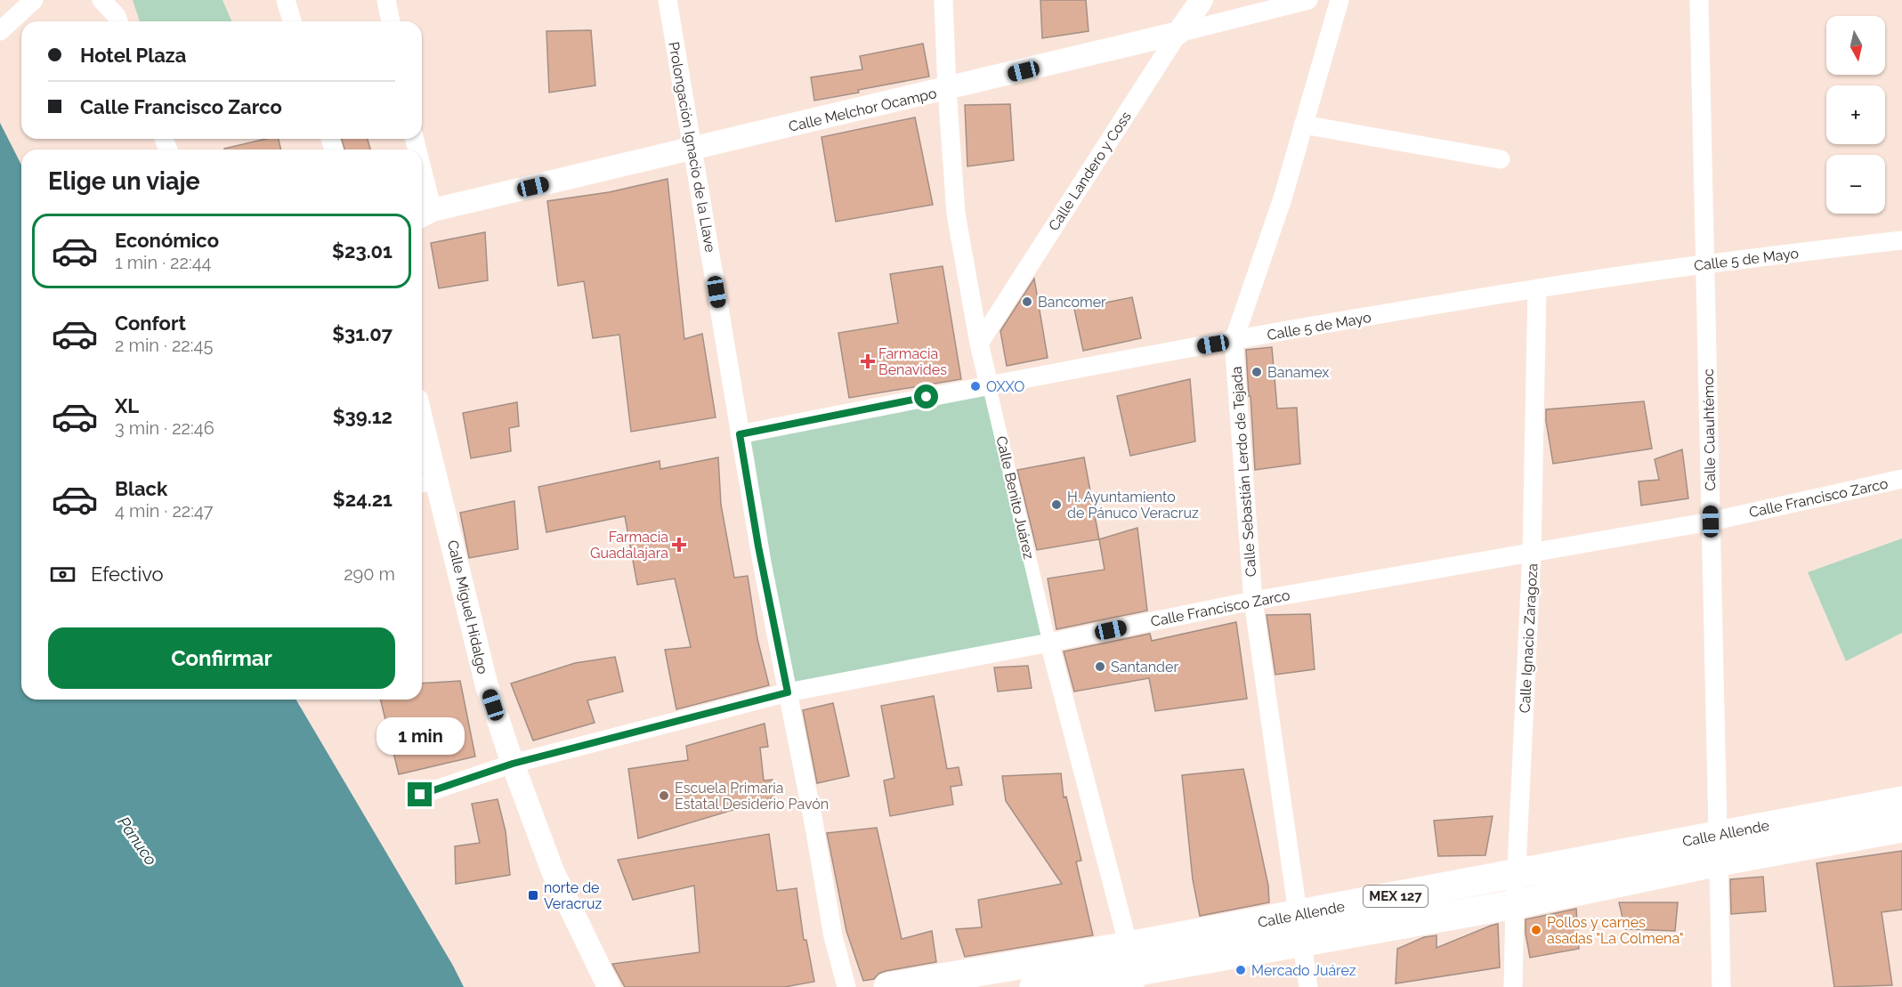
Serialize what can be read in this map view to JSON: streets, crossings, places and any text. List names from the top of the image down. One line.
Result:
{"streets":{"main road":["Calle Allende","MEX 127"],"street":["Calle Melchor Ocampo","Prolongación Ignacio de la Llave","Calle Landero y Coss","Calle 5 de Mayo","Calle Cuauhtémoc","Calle Sebastián Lerdo de Tejada","Calle Benito Juárez","Calle Francisco Zarco","Calle Miguel Hidalgo","Calle Ignacio Zaragoza"]},"crossings":[["Calle Melchor Ocampo","Prolongación Ignacio de la Llave"],["Calle Melchor Ocampo","Calle Landero y Coss"],["Calle Melchor Ocampo","Calle Benito Juárez"],["Prolongación Ignacio de la Llave","Calle 5 de Mayo"],["Prolongación Ignacio de la Llave","Calle Francisco Zarco"],["Calle Landero y Coss","Calle Benito Juárez"],["Calle 5 de Mayo","Calle Cuauhtémoc"],["Calle 5 de Mayo","Calle Sebastián Lerdo de Tejada"],["Calle 5 de Mayo","Calle Benito Juárez"],["Calle 5 de Mayo","Calle Ignacio Zaragoza"],["Calle Cuauhtémoc","Calle Francisco Zarco"],["Calle Cuauhtémoc","Calle Allende"],["Calle Sebastián Lerdo de Tejada","Calle Francisco Zarco"],["Calle Sebastián Lerdo de Tejada","Calle Allende"],["Calle Benito Juárez","Calle Francisco Zarco"],["Calle Benito Juárez","Calle Allende"],["Calle Francisco Zarco","Calle Miguel Hidalgo"],["Calle Francisco Zarco","Calle Ignacio Zaragoza"],["Calle Ignacio Zaragoza","Calle Allende"]],"water":["Pánuco"],"places":{"other":["Bancomer","Banamex","OXXO","H. Ayuntamiento de Pánuco Veracruz","Santander","Escuela Primaria Estatal Desiderio Pavón","Pollos y carnes asadas \"La Colmena\"","Mercado Juárez"],"health":["Farmacia Benavides","Farmacia Guadalajara"],"transit":["norte de Veracruz"]},"north":"bottom","page":{"map_buttons":["+","−"],"banner":["Hotel Plaza","Calle Francisco Zarco"],"heading":"Elige un viaje","list":[{"name":"Económico","note":"1 min · 22:44","value":"$23.01"},{"name":"Confort","note":"2 min · 22:45","value":"$31.07"},{"name":"XL","note":"3 min · 22:46","value":"$39.12"},{"name":"Black","note":"4 min · 22:47","value":"$24.21"}],"pay":["Efectivo","290 m"],"buttons":"Confirmar","bubble":"1 min"}}
